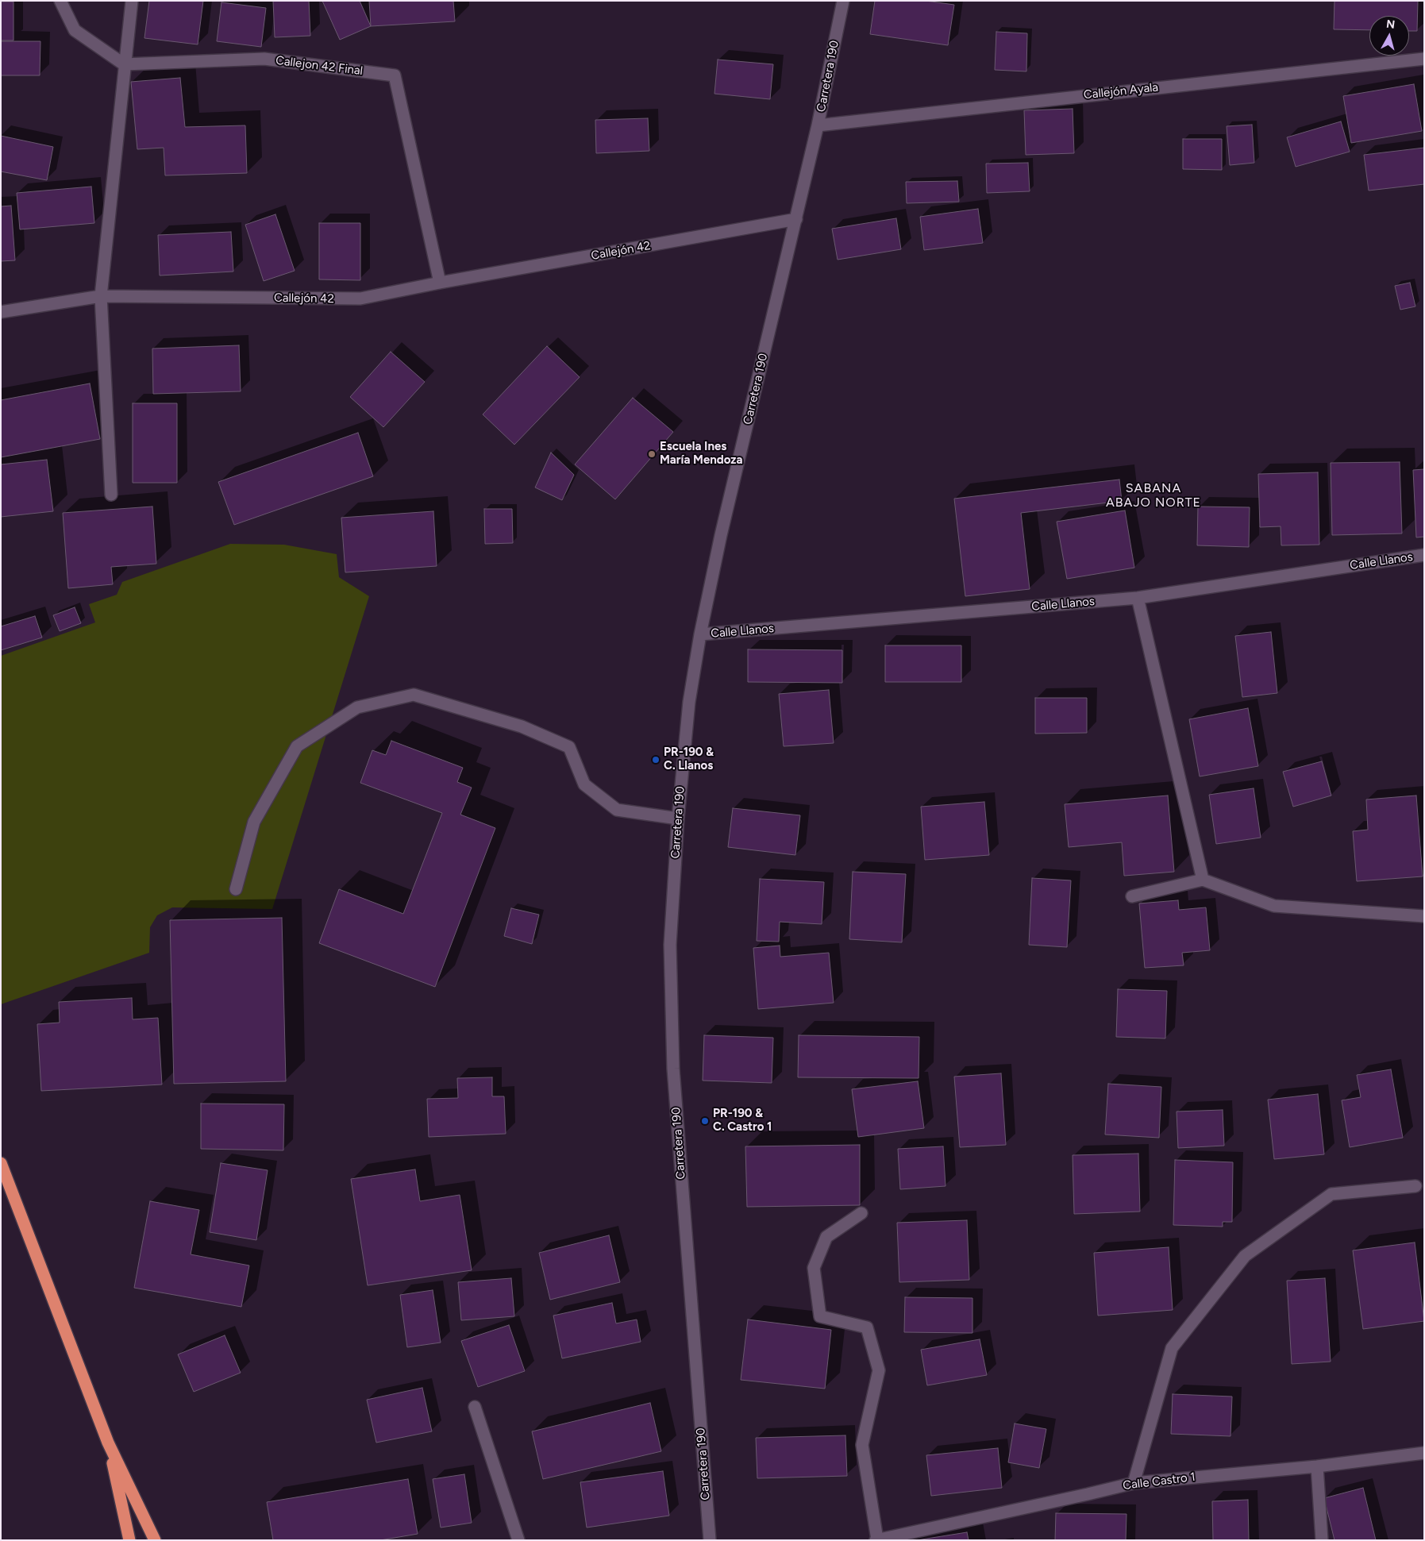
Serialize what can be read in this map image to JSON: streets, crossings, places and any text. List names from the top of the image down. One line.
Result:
{"streets":{"street":["Callejon 42 Final","Carretera 190","Callejón Ayala","Callejón 42","Calle Llanos","Calle Castro 1"]},"crossings":[["Callejon 42 Final","Callejón 42"],["Carretera 190","Callejón Ayala"],["Carretera 190","Callejón 42"],["Carretera 190","Calle Llanos"]],"districts":["SABANA ABAJO NORTE"],"places":["Escuela Ines María Mendoza","PR-190 & C. Llanos","PR-190 & C. Castro 1"],"north":"top"}
